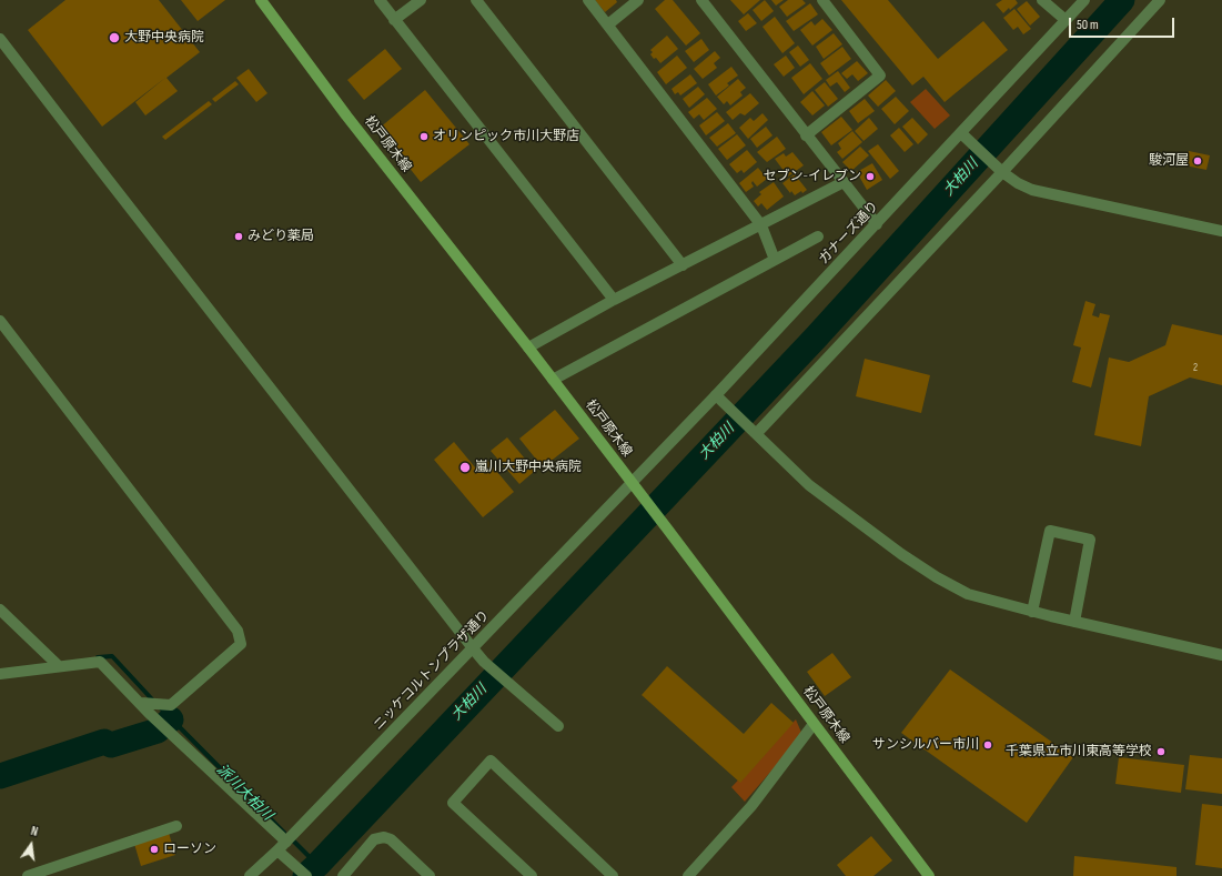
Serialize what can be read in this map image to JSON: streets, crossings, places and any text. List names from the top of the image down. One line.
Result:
{"streets":{"main road":["松戸原木線"],"street":["ガナーズ通り","ニッケコルトンプラザ通り"]},"crossings":[["松戸原木線","ガナーズ通り"],["松戸原木線","ニッケコルトンプラザ通り"],["ガナーズ通り","ニッケコルトンプラザ通り"]],"water":["大柏川","派川大柏川"],"places":["大野中央病院","オリンピック市川大野店","駿河屋","セブン-イレブン","みどり薬局","嵐川大野中央病院","サンシルバー市川","千葉県立市川東高等学校","ローソン"],"house_numbers":["2"],"scale_bar":"50 m","north":"top"}
